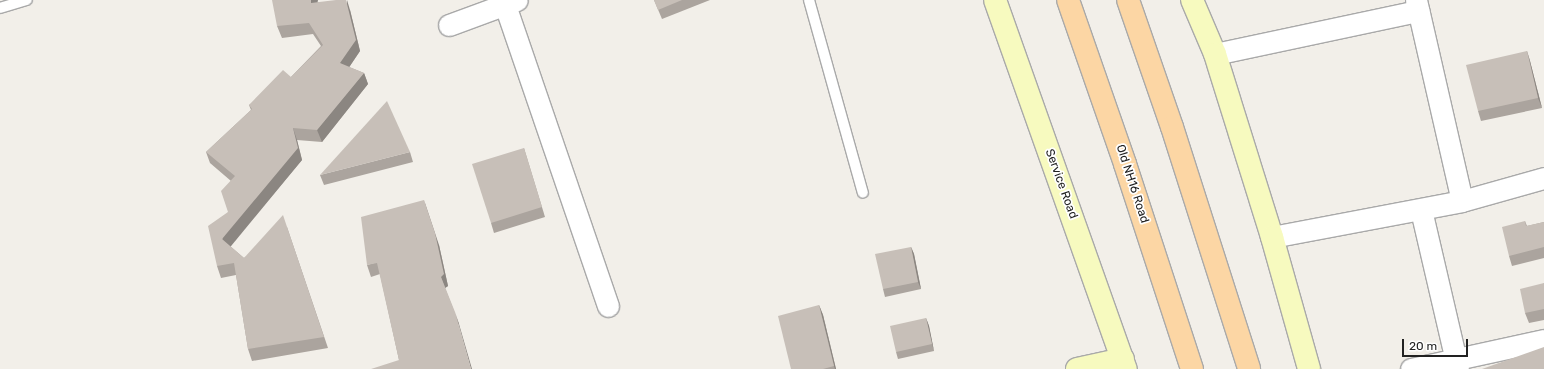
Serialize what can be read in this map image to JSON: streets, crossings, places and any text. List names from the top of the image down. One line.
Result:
{"streets":{"main road":["Old NH16 Road"],"street":["Service Road"]},"scale_bar":"20 m"}
